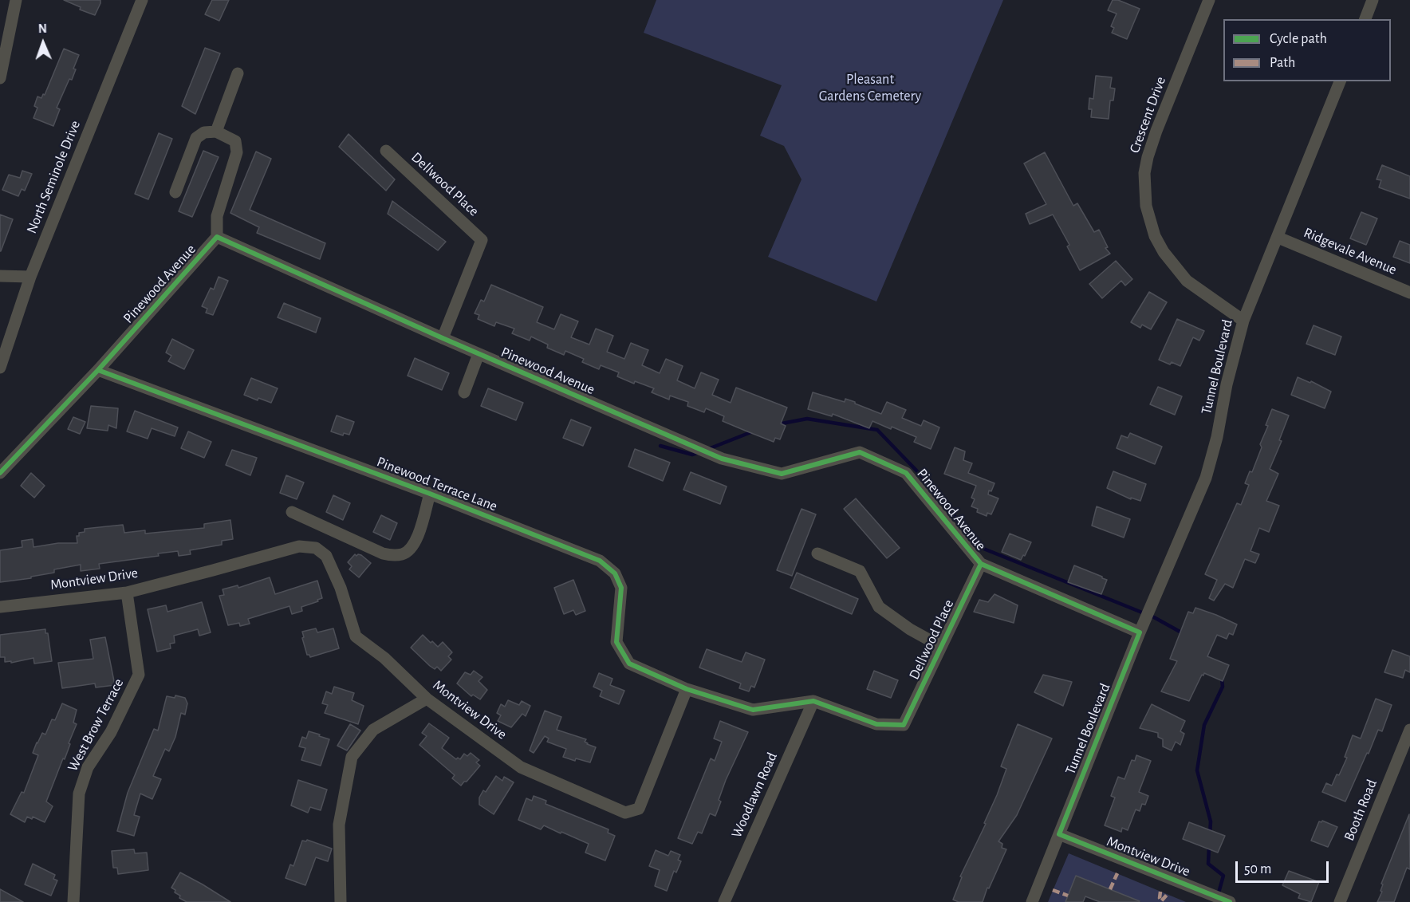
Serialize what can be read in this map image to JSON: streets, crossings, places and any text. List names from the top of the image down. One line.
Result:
{"streets":{"street":["Crescent Drive","North Seminole Drive","Dellwood Place","Ridgevale Avenue","Pinewood Avenue","Tunnel Boulevard","Pinewood Terrace Lane","Montview Drive","West Brow Terrace","Woodlawn Road","Booth Road"]},"crossings":[["Crescent Drive","Tunnel Boulevard"],["Dellwood Place","Pinewood Avenue"],["Dellwood Place","Woodlawn Road"],["Ridgevale Avenue","Tunnel Boulevard"],["Pinewood Avenue","Tunnel Boulevard"],["Pinewood Avenue","Pinewood Terrace Lane"],["Tunnel Boulevard","Montview Drive"],["Pinewood Terrace Lane","Montview Drive"],["Montview Drive","West Brow Terrace"]],"parks":["Pleasant Gardens Cemetery"],"legend":["Cycle path","Path"],"scale_bar":"50 m","north":"top"}
